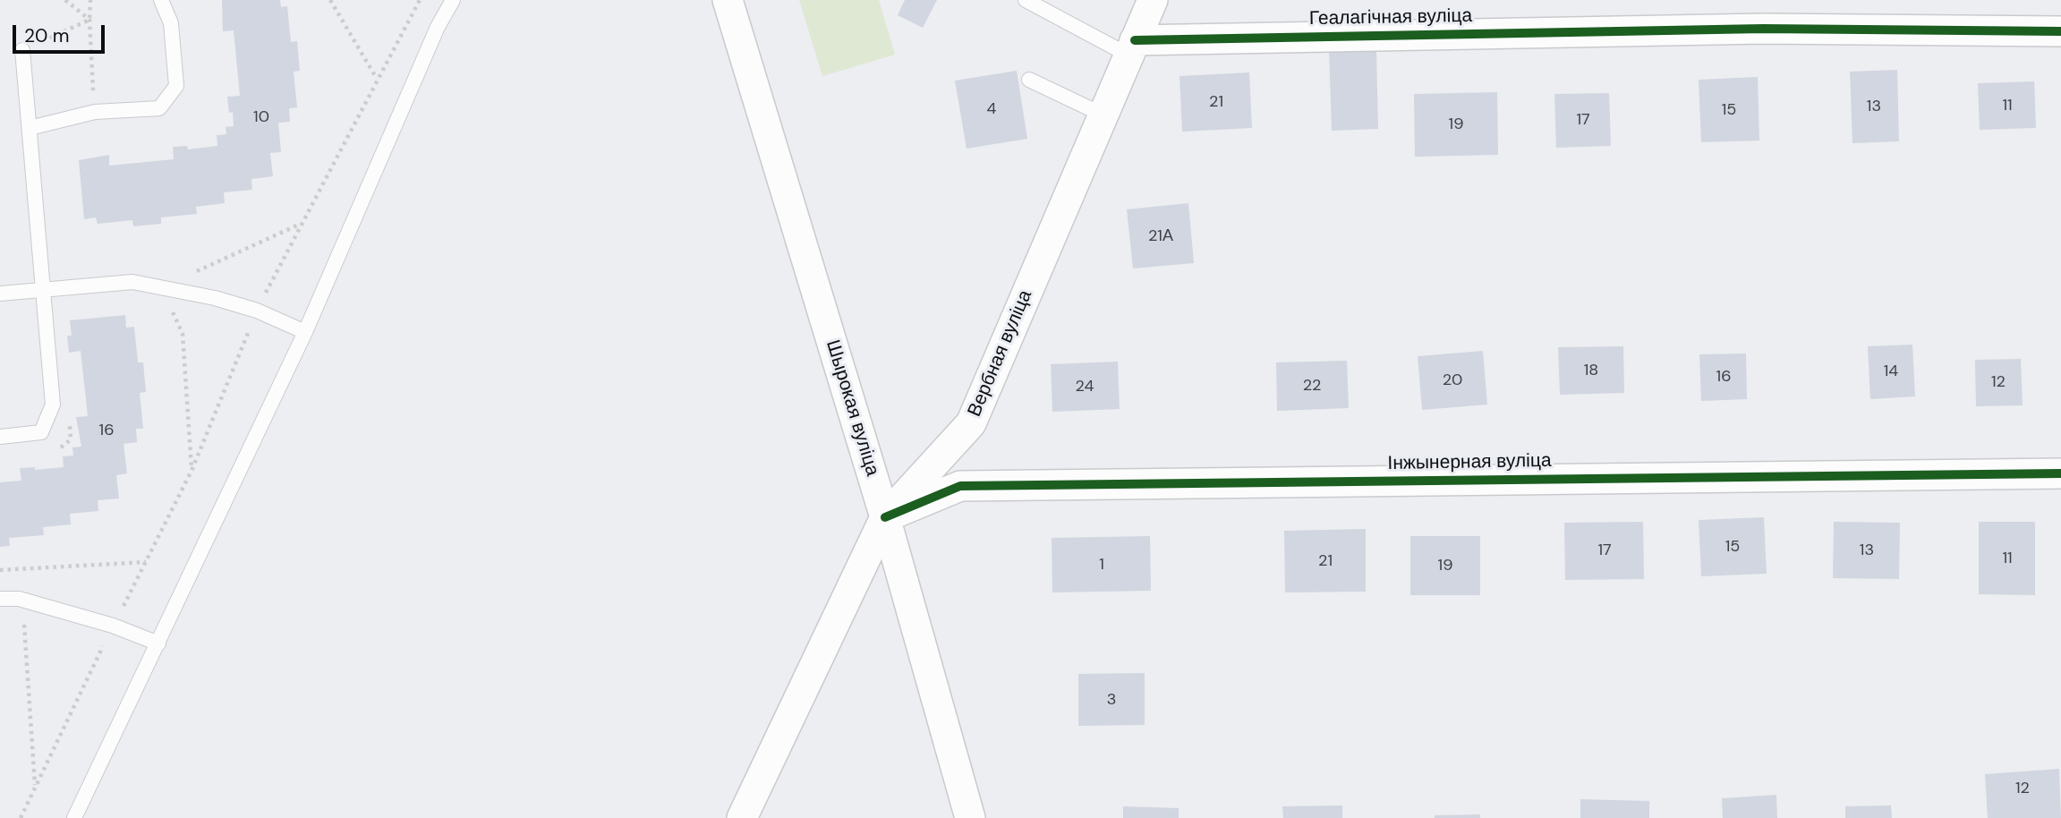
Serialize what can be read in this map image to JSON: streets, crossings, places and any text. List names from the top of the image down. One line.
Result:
{"streets":{"street":["Геалагічная вуліца","Вербная вуліца","Шырокая вуліца","Інжынерная вуліца"]},"crossings":[["Геалагічная вуліца","Вербная вуліца"],["Вербная вуліца","Шырокая вуліца"],["Вербная вуліца","Інжынерная вуліца"],["Шырокая вуліца","Інжынерная вуліца"]],"house_numbers":["21","11","13","4","15","10","17","19","21А","18","14","16","20","12","22","24","16","15","17","13","11","21","1","19","3","12"],"scale_bar":"20 m"}
